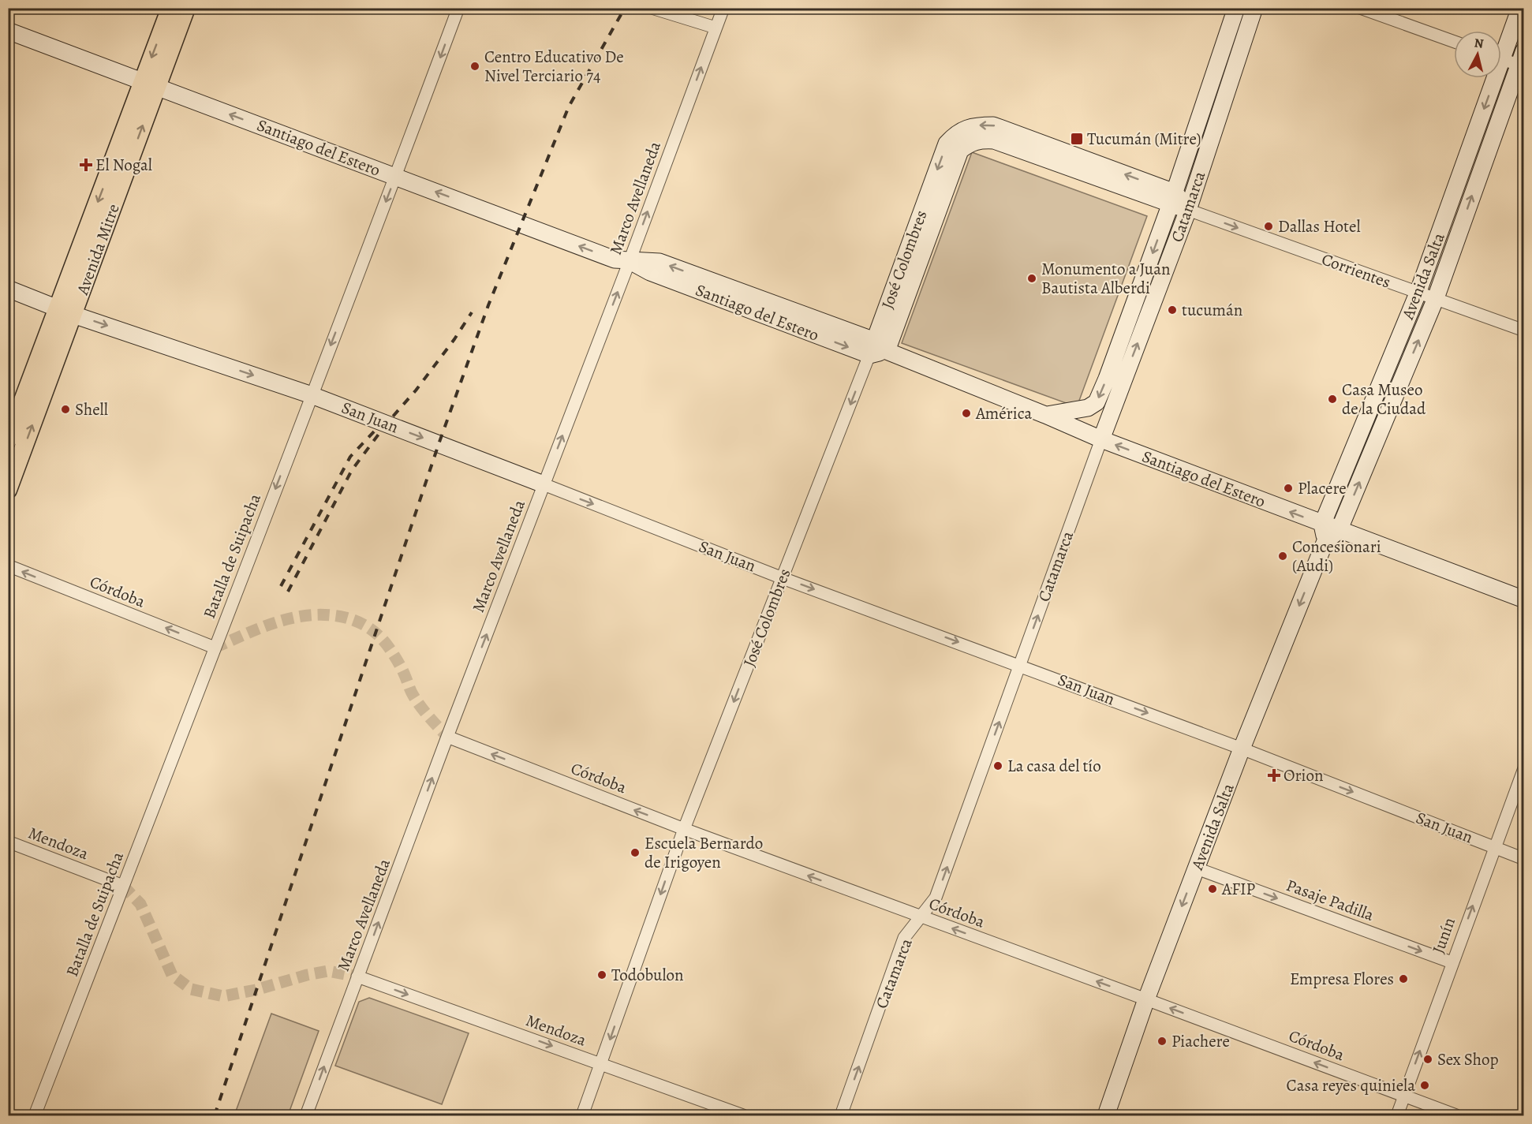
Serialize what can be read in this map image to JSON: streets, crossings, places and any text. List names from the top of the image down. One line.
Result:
{"streets":{"main road":["Santiago del Estero","Catamarca","Avenida Mitre","José Colombres","Corrientes","Avenida Salta","San Juan"],"street":["Marco Avellaneda","Batalla de Suipacha","Córdoba","Mendoza","Pasaje Padilla","Junín"]},"crossings":[["Santiago del Estero","Marco Avellaneda"],["Santiago del Estero","Catamarca"],["Santiago del Estero","Avenida Mitre"],["Santiago del Estero","José Colombres"],["Santiago del Estero","Avenida Salta"],["Santiago del Estero","Batalla de Suipacha"],["Marco Avellaneda","San Juan"],["Marco Avellaneda","Córdoba"],["Marco Avellaneda","Mendoza"],["Catamarca","Corrientes"],["Catamarca","San Juan"],["Catamarca","Córdoba"],["Avenida Mitre","San Juan"],["José Colombres","Corrientes"],["José Colombres","San Juan"],["José Colombres","Córdoba"],["José Colombres","Mendoza"],["Corrientes","Avenida Salta"],["Avenida Salta","San Juan"],["Avenida Salta","Córdoba"],["Avenida Salta","Pasaje Padilla"],["San Juan","Batalla de Suipacha"],["San Juan","Junín"],["Batalla de Suipacha","Córdoba"],["Batalla de Suipacha","Mendoza"],["Córdoba","Junín"],["Pasaje Padilla","Junín"]],"one_way":["Santiago del Estero","Marco Avellaneda","José Colombres","Corrientes","San Juan","Batalla de Suipacha","Córdoba","Mendoza","Pasaje Padilla","Junín"],"places":{"other":["Centro Educativo De Nivel Terciario 74","Dallas Hotel","Monumento a Juan Bautista Alberdi","tucumán","Casa Museo de la Ciudad","Shell","América","Placere","Concesionari (Audi)","La casa del tío","Escuela Bernardo de Irigoyen","AFIP","Todobulon","Empresa Flores","Piachere","Sex Shop","Casa reyes quiniela"],"transit":["Tucumán (Mitre)"],"health":["El Nogal","Orion"]},"north":"top"}
